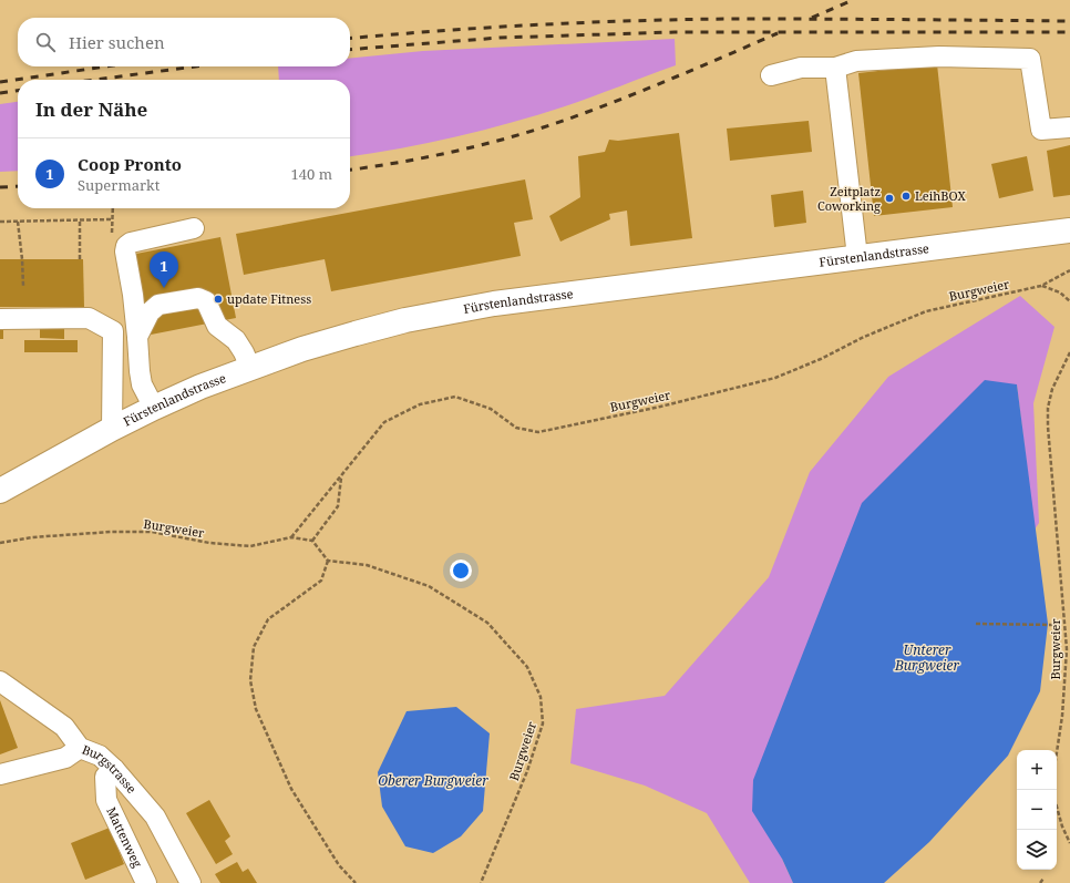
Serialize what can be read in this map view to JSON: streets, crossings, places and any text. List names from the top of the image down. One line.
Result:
{"streets":{"main road":["Fürstenlandstrasse"],"street":["Burgstrasse","Mattenweg"],"path":["Burgweier"]},"crossings":[["Burgstrasse","Mattenweg"]],"water":["Unterer Burgweier","Oberer Burgweier"],"places":["LeihBOX","Zeitplatz Coworking","update Fitness"],"page":{"search":"Hier suchen","heading":"In der Nähe","list":[{"mark":"1","name":"Coop Pronto","note":"Supermarkt","value":"140 m"}],"pins":"1","map_buttons":["+","−"]}}
